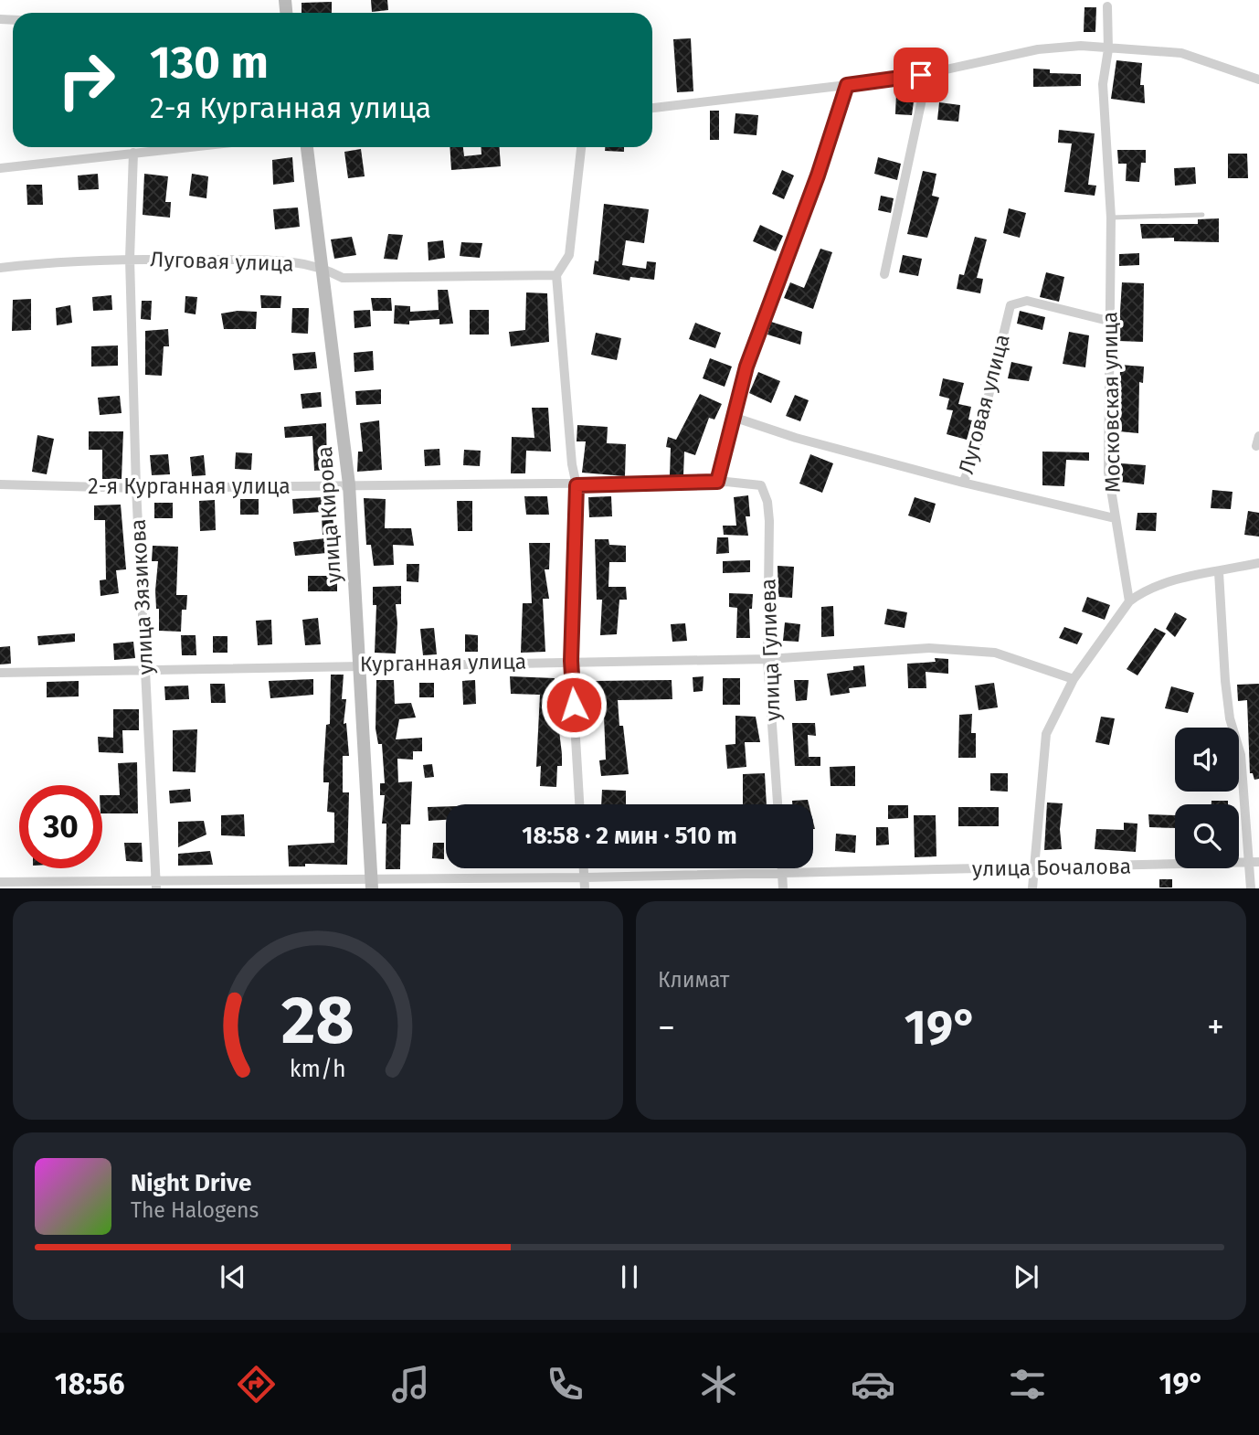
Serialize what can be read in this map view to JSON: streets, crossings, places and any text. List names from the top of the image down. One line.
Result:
{"streets":{"street":["Луговая улица","Московская улица","2-я Курганная улица","улица Кирова","улица Зязикова","улица Гулиева","Курганная улица","улица Бочалова"]},"crossings":[["Луговая улица","Московская улица"],["Луговая улица","улица Кирова"],["Луговая улица","улица Зязикова"],["2-я Курганная улица","улица Кирова"],["2-я Курганная улица","улица Зязикова"],["2-я Курганная улица","улица Гулиева"],["улица Кирова","Курганная улица"],["улица Кирова","улица Бочалова"],["улица Зязикова","Курганная улица"],["улица Зязикова","улица Бочалова"],["улица Гулиева","Курганная улица"]],"page":{"turn":["130 m","2-я Курганная улица"],"limit":"30","trip":"18:58 · 2 мин · 510 m","tile":"Климат","heat":["−","19°","+"],"song":["Night Drive","The Halogens"],"tabs":["18:56","19°"],"gauge":["28","km/h"]}}
